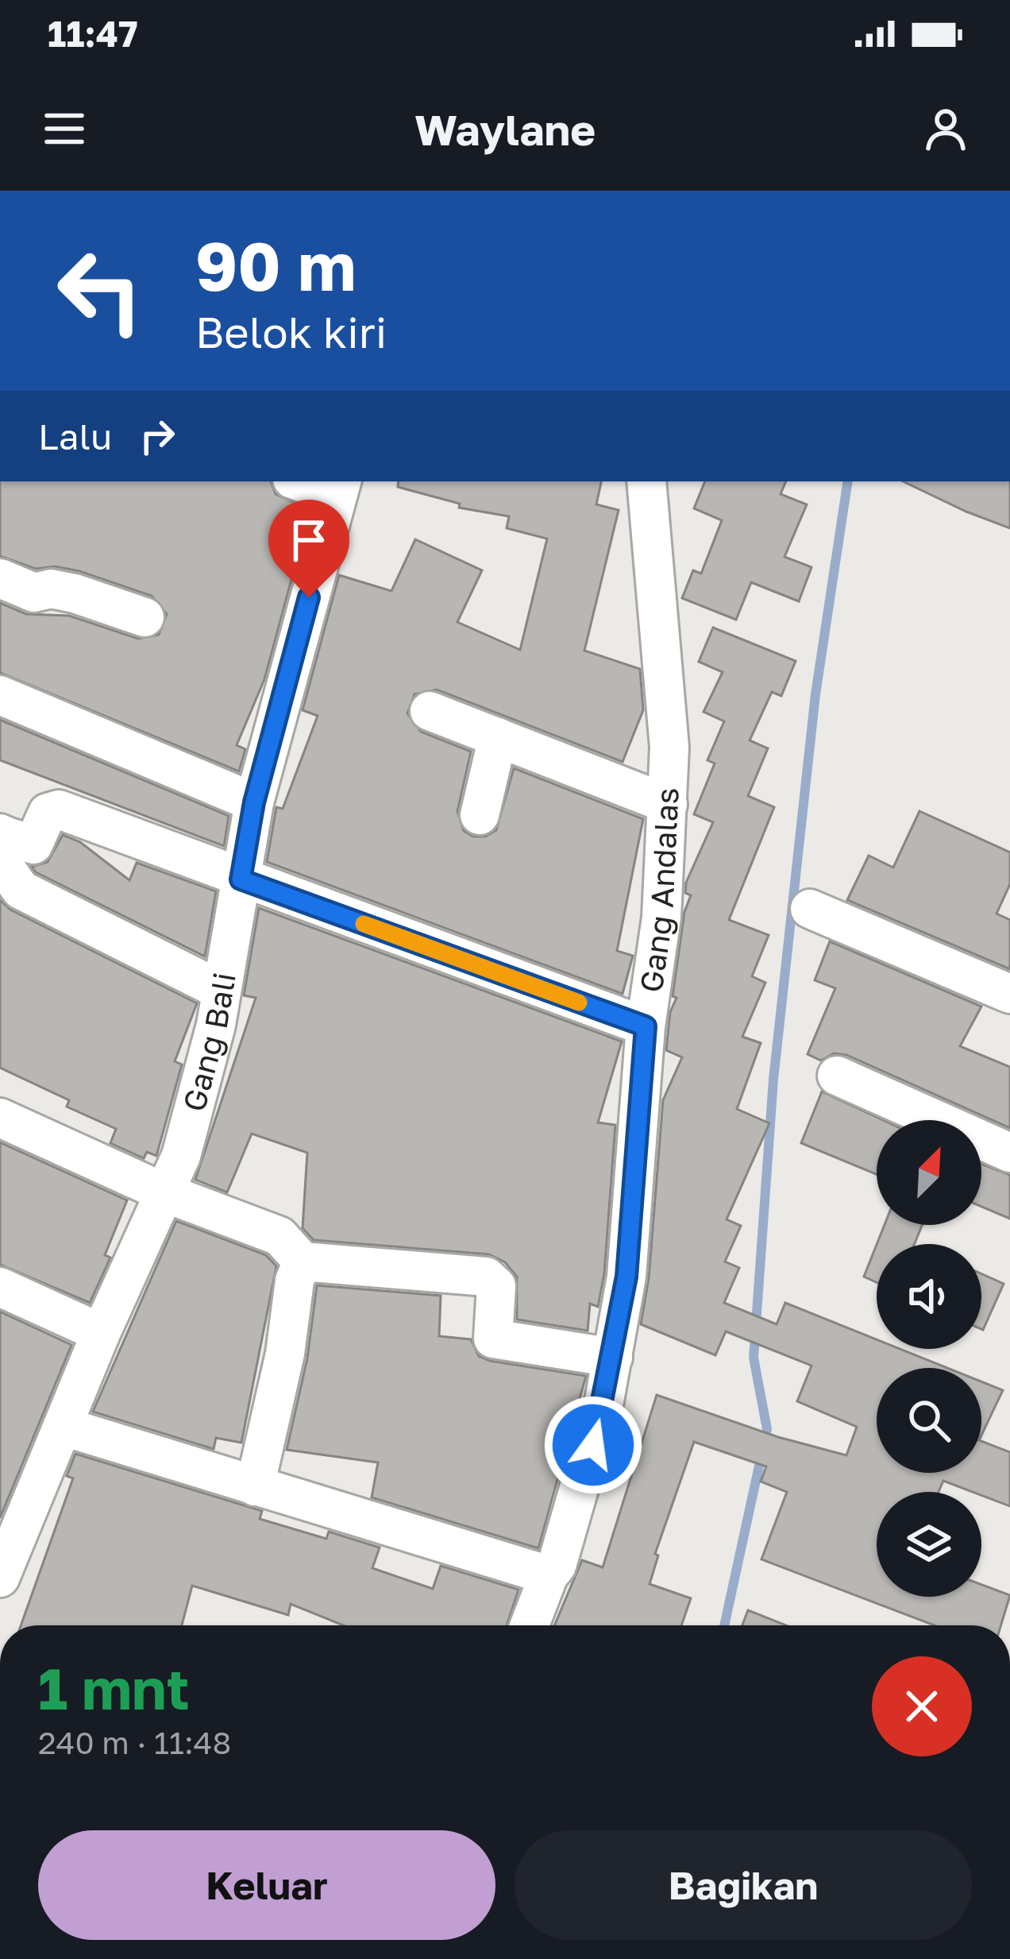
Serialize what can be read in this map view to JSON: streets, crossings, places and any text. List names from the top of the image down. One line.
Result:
{"streets":{"street":["Gang Andalas","Gang Bali"]},"north":"top right","page":{"status":"11:47","header":"Waylane","turn":["90 m","Belok kiri"],"then":"Lalu","heading":["1 mnt","240 m · 11:48"],"buttons":["Keluar","Bagikan"]}}
